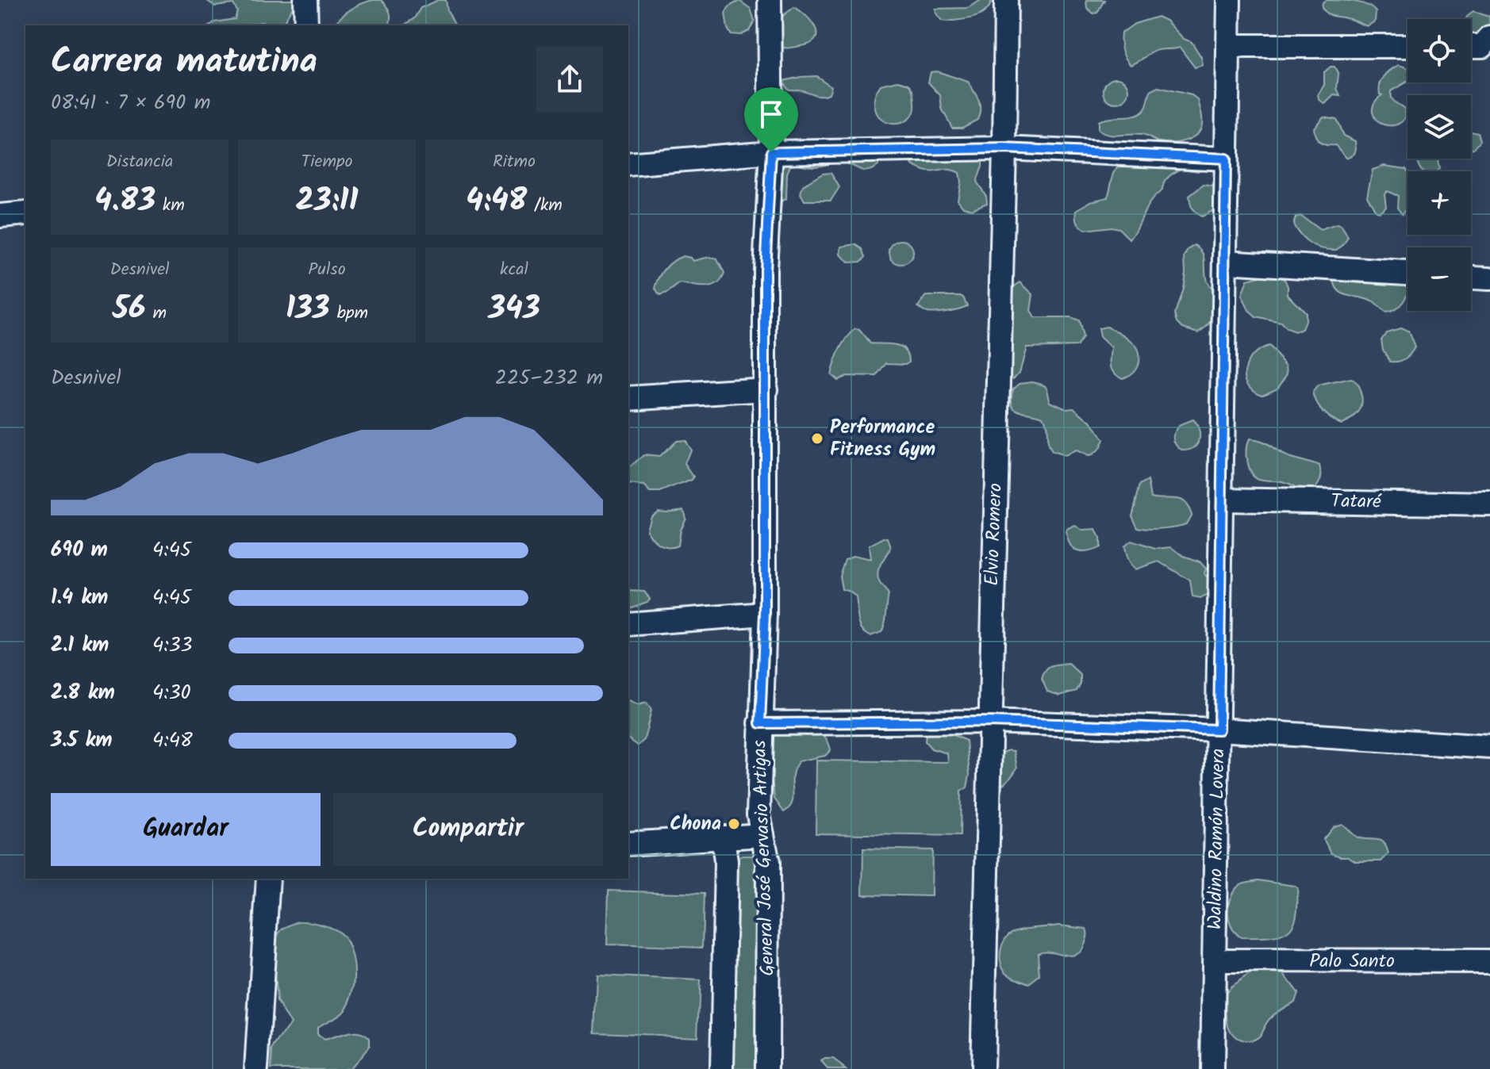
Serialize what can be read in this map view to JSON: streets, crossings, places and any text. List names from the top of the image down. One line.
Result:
{"streets":{"street":["Tataré","Elvio Romero","Waldino Ramón Lovera","General José Gervasio Artigas","Palo Santo"]},"crossings":[["Tataré","Waldino Ramón Lovera"],["Waldino Ramón Lovera","Palo Santo"]],"places":["Performance Fitness Gym","Chona"],"page":{"map_buttons":["+","−"],"heading":["Carrera matutina","08:41 · 7 × 690 m"],"stats":[["Distancia","4.83 km"],["Tiempo","23:11"],["Ritmo","4:48 /km"],["Desnivel","56 m"],["Pulso","133 bpm"],["kcal","343"]],"chart":["Desnivel","225–232 m"],"list":[{"name":"690 m","note":"4:45"},{"name":"1.4 km","note":"4:45"},{"name":"2.1 km","note":"4:33"},{"name":"2.8 km","note":"4:30"},{"name":"3.5 km","note":"4:48"}],"buttons":["Guardar","Compartir"]}}
